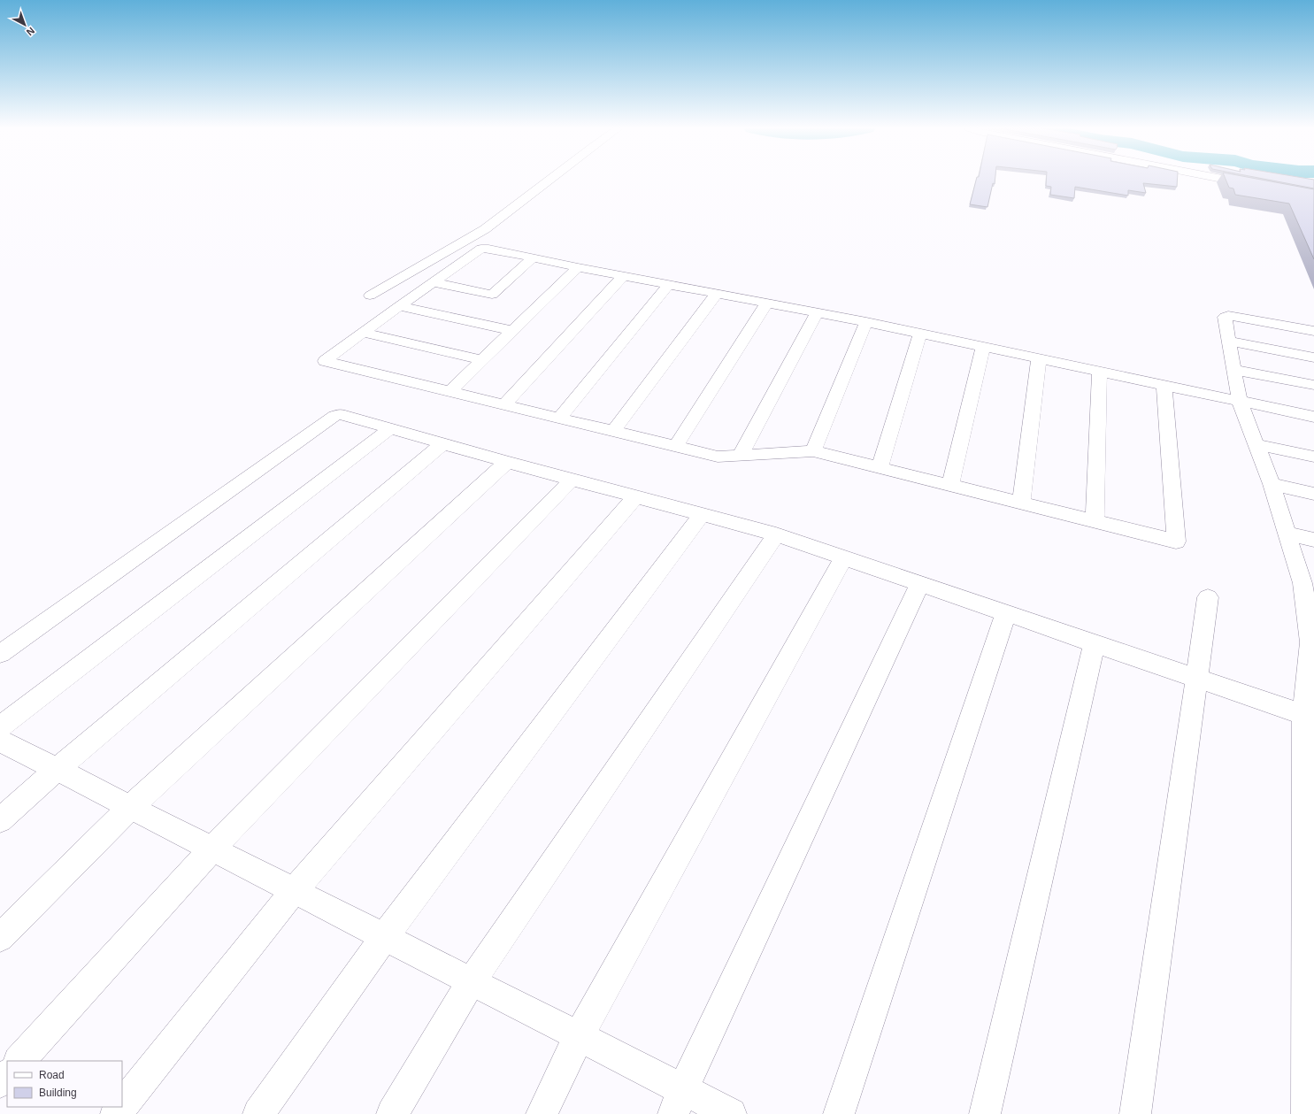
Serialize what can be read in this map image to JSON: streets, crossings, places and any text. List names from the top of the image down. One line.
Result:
{"legend":["Road","Building"],"north":"bottom right"}
